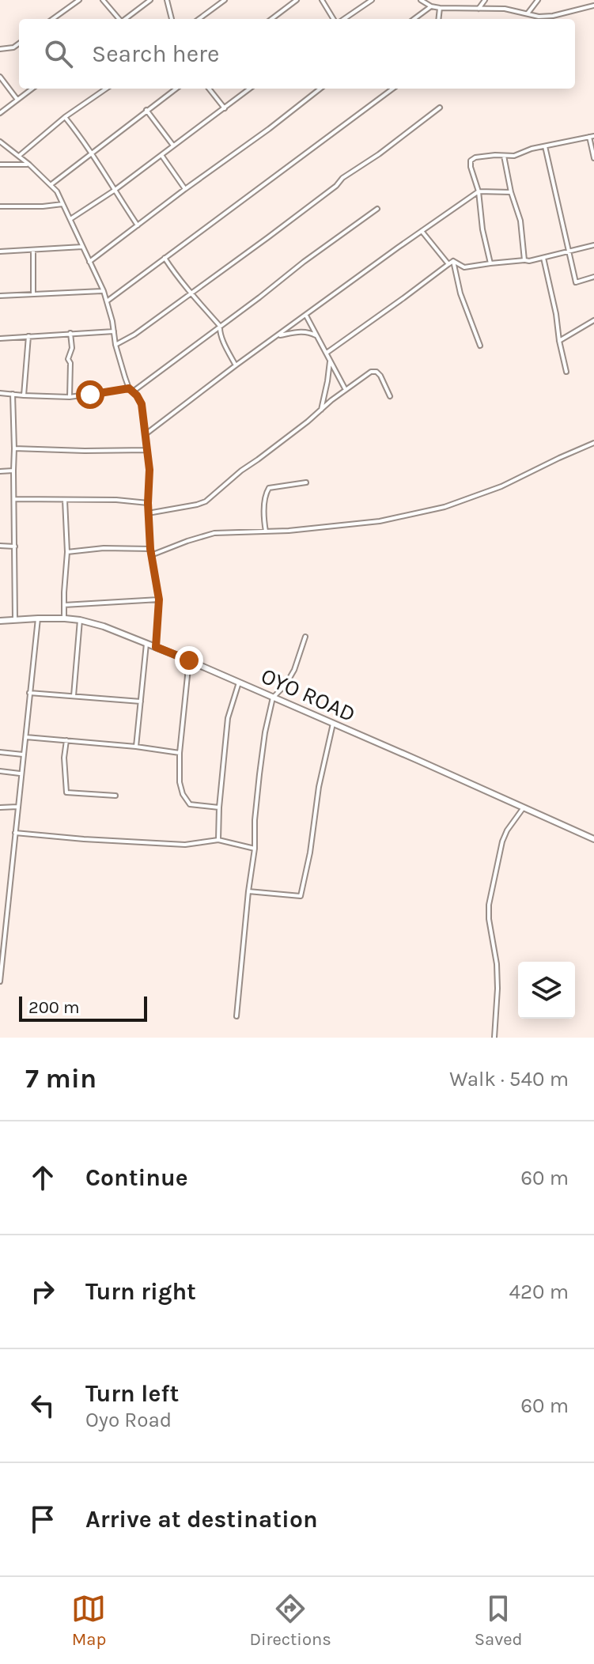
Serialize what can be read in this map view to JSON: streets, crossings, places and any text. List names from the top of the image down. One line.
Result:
{"streets":{"street":["OYO ROAD"]},"scale_bar":"200 m","page":{"search":"Search here","scale":"200 m","heading":["7 min","Walk · 540 m"],"list":[["Continue","60 m"],["Turn right","420 m"],["Turn left","Oyo Road","60 m"],"Arrive at destination"],"nav":["Map","Directions","Saved"]}}
